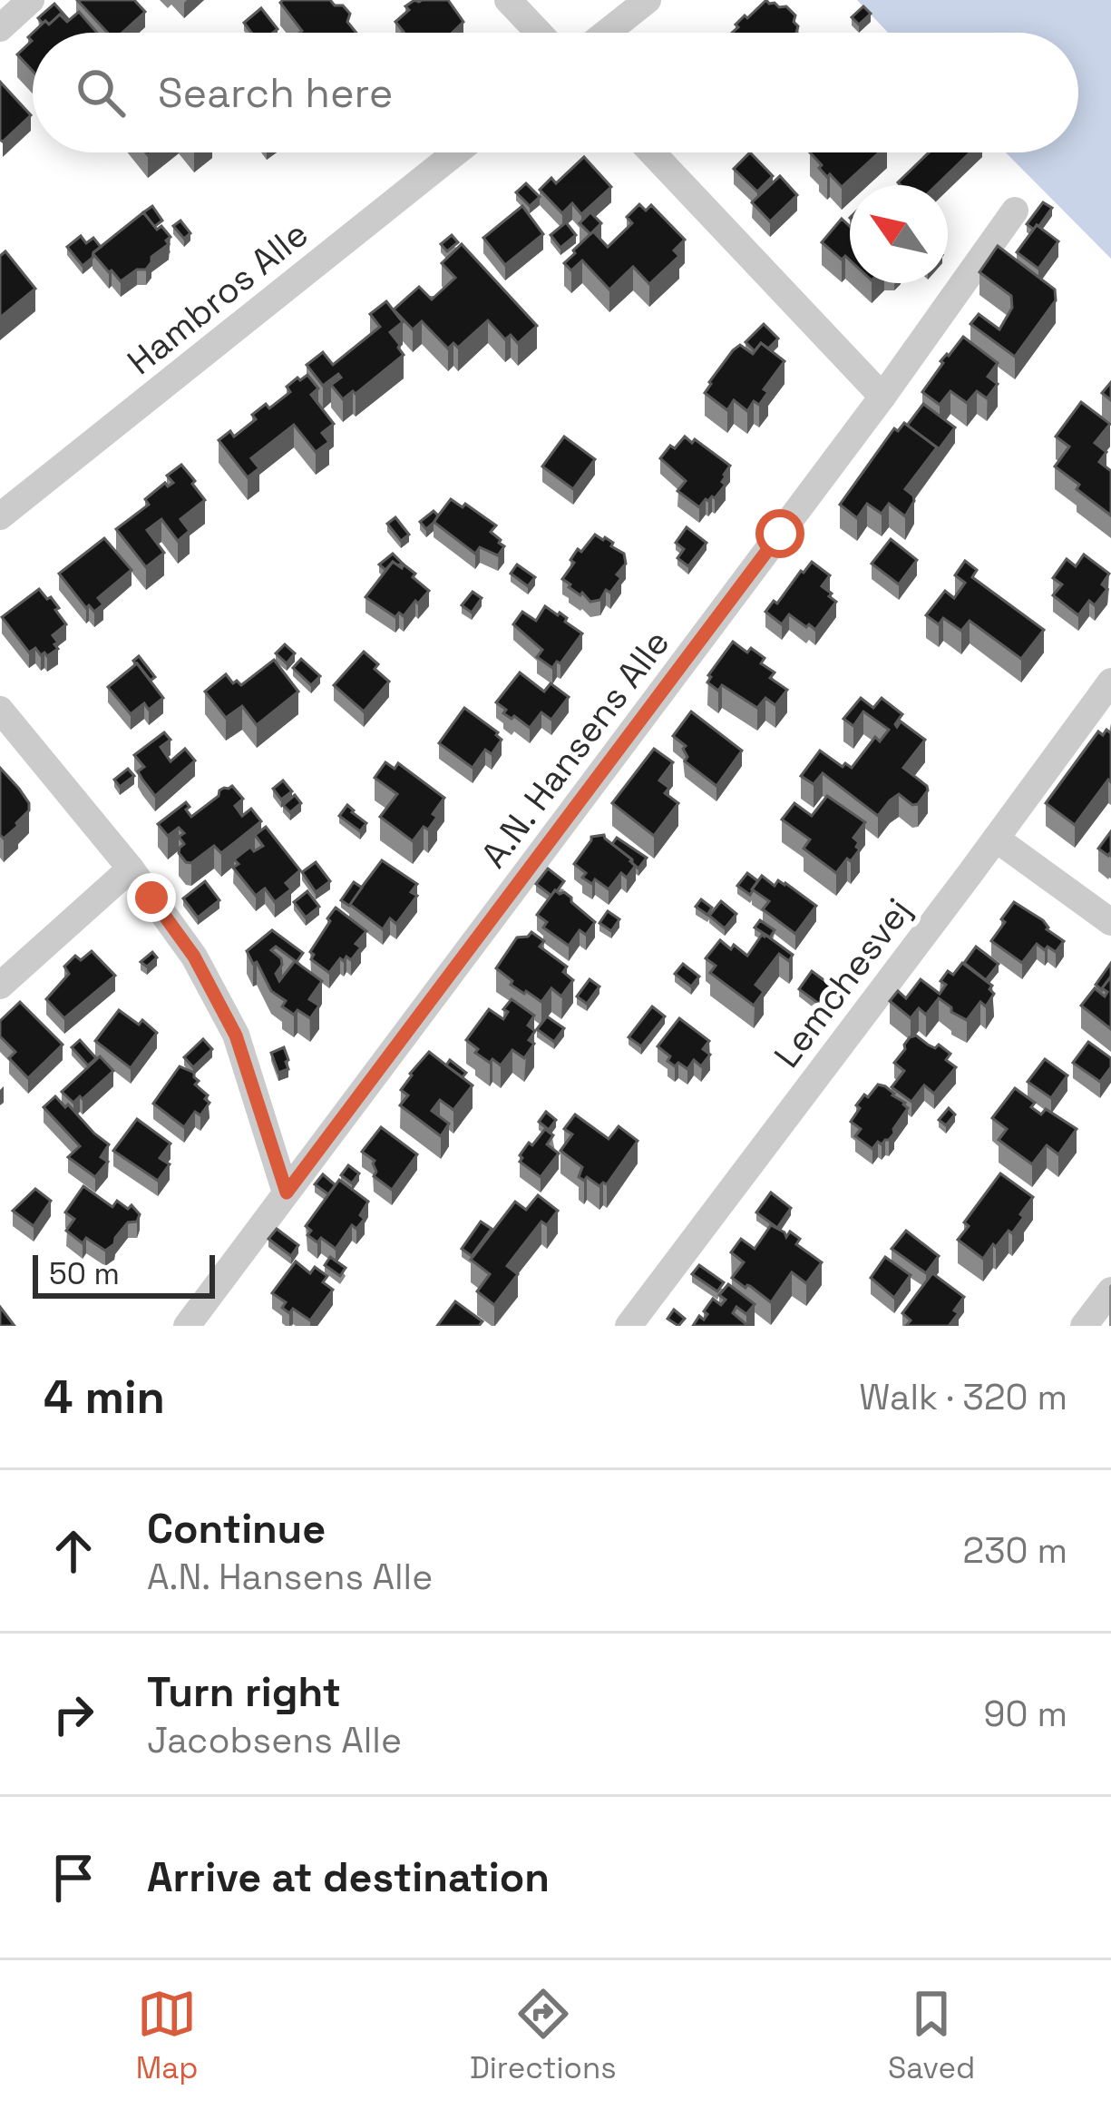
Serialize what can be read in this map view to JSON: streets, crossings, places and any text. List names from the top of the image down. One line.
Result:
{"streets":{"street":["Hambros Alle","A.N. Hansens Alle","Lemchesvej"]},"scale_bar":"50 m","north":"top left","page":{"search":"Search here","scale":"50 m","heading":["4 min","Walk · 320 m"],"list":[["Continue","A.N. Hansens Alle","230 m"],["Turn right","Jacobsens Alle","90 m"],"Arrive at destination"],"nav":["Map","Directions","Saved"]}}
